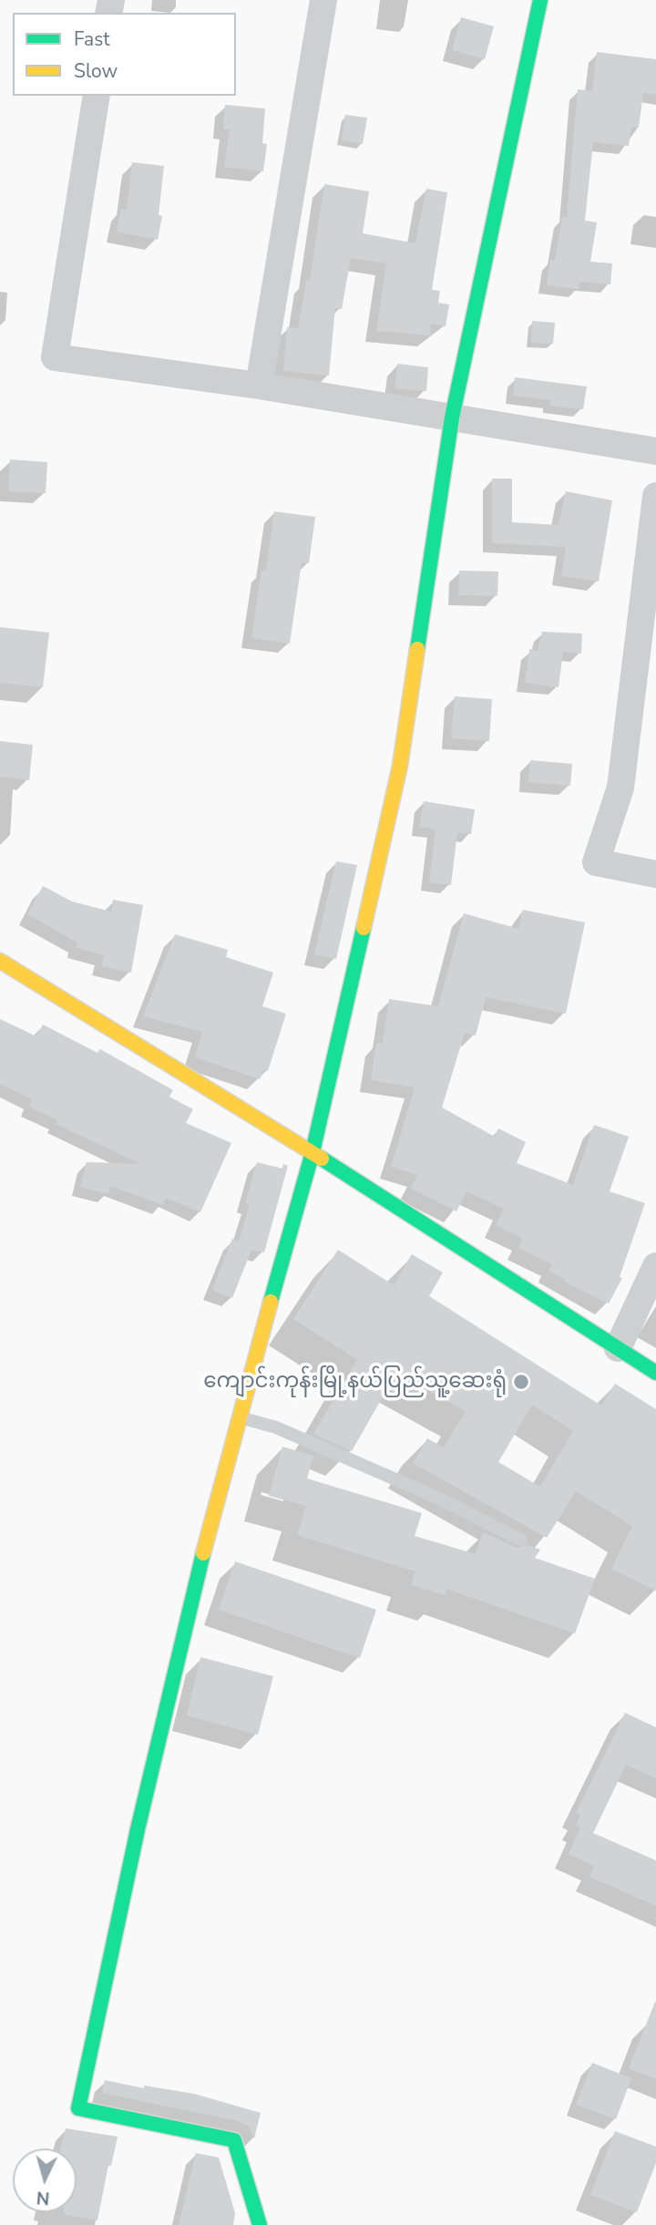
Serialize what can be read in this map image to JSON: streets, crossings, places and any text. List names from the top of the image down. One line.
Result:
{"places":["ကျောင်းကုန်းမြို့နယ်ပြည်သူ့ဆေးရုံ"],"legend":["Fast","Slow"],"north":"bottom"}
